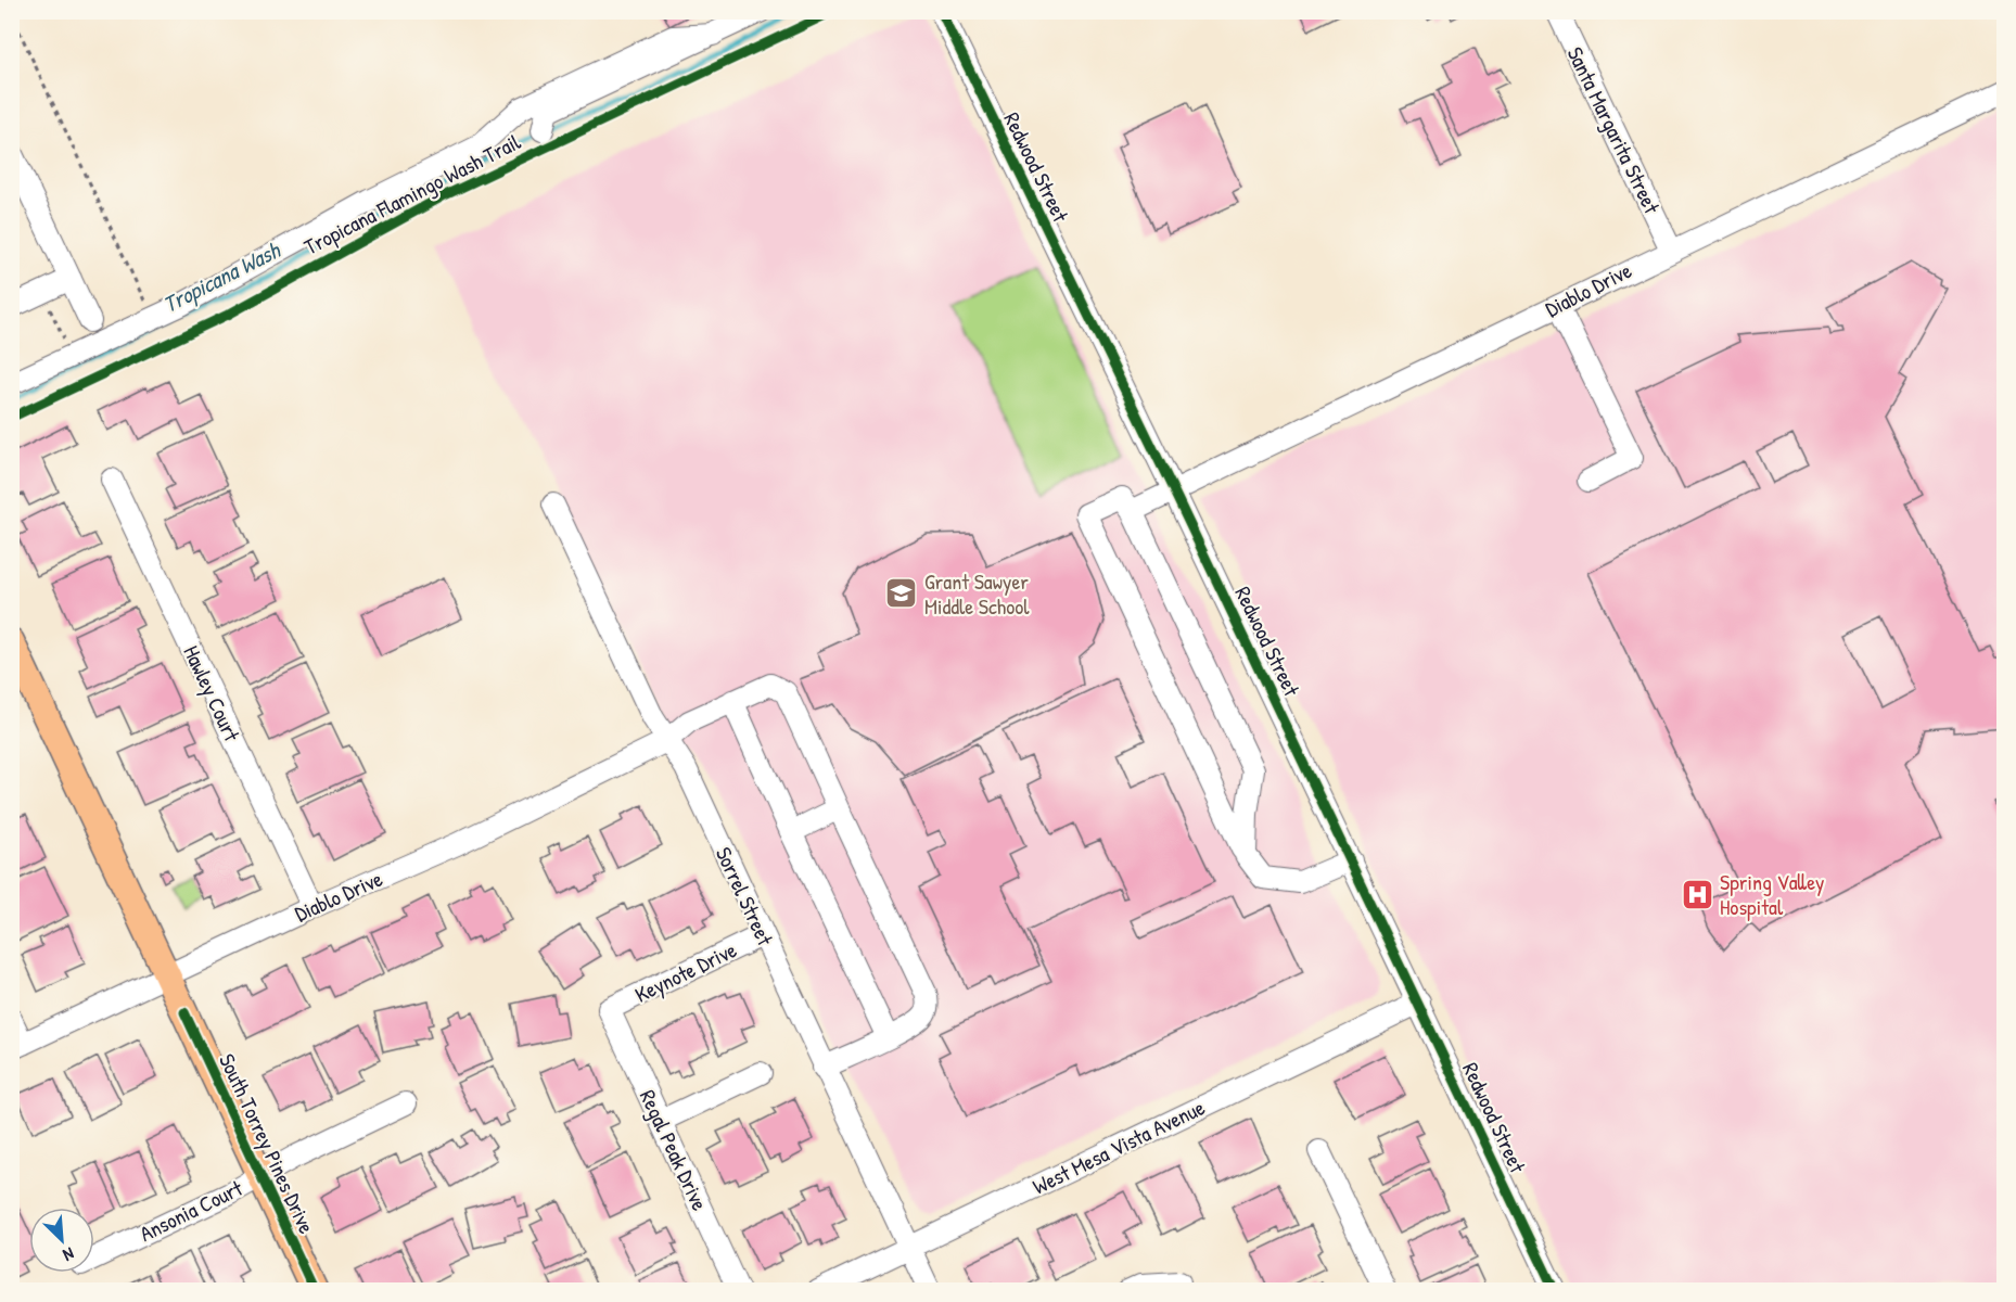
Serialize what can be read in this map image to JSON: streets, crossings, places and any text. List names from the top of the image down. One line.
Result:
{"streets":{"main road":["South Torrey Pines Drive"],"street":["Santa Margarita Street","Redwood Street","Diablo Drive","Hawley Court","Sorrel Street","Keynote Drive","West Mesa Vista Avenue","Regal Peak Drive","Ansonia Court"],"cycle path":["Tropicana Flamingo Wash Trail"]},"crossings":[["Santa Margarita Street","Diablo Drive"],["Redwood Street","Diablo Drive"],["Redwood Street","West Mesa Vista Avenue"],["Diablo Drive","Hawley Court"],["Diablo Drive","Sorrel Street"],["Diablo Drive","South Torrey Pines Drive"],["Sorrel Street","Keynote Drive"],["Sorrel Street","West Mesa Vista Avenue"],["Keynote Drive","Regal Peak Drive"],["South Torrey Pines Drive","Ansonia Court"]],"water":["Tropicana Wash"],"places":{"school or university":["Grant Sawyer Middle School"],"hospital":["Spring Valley Hospital"]},"north":"bottom right"}
